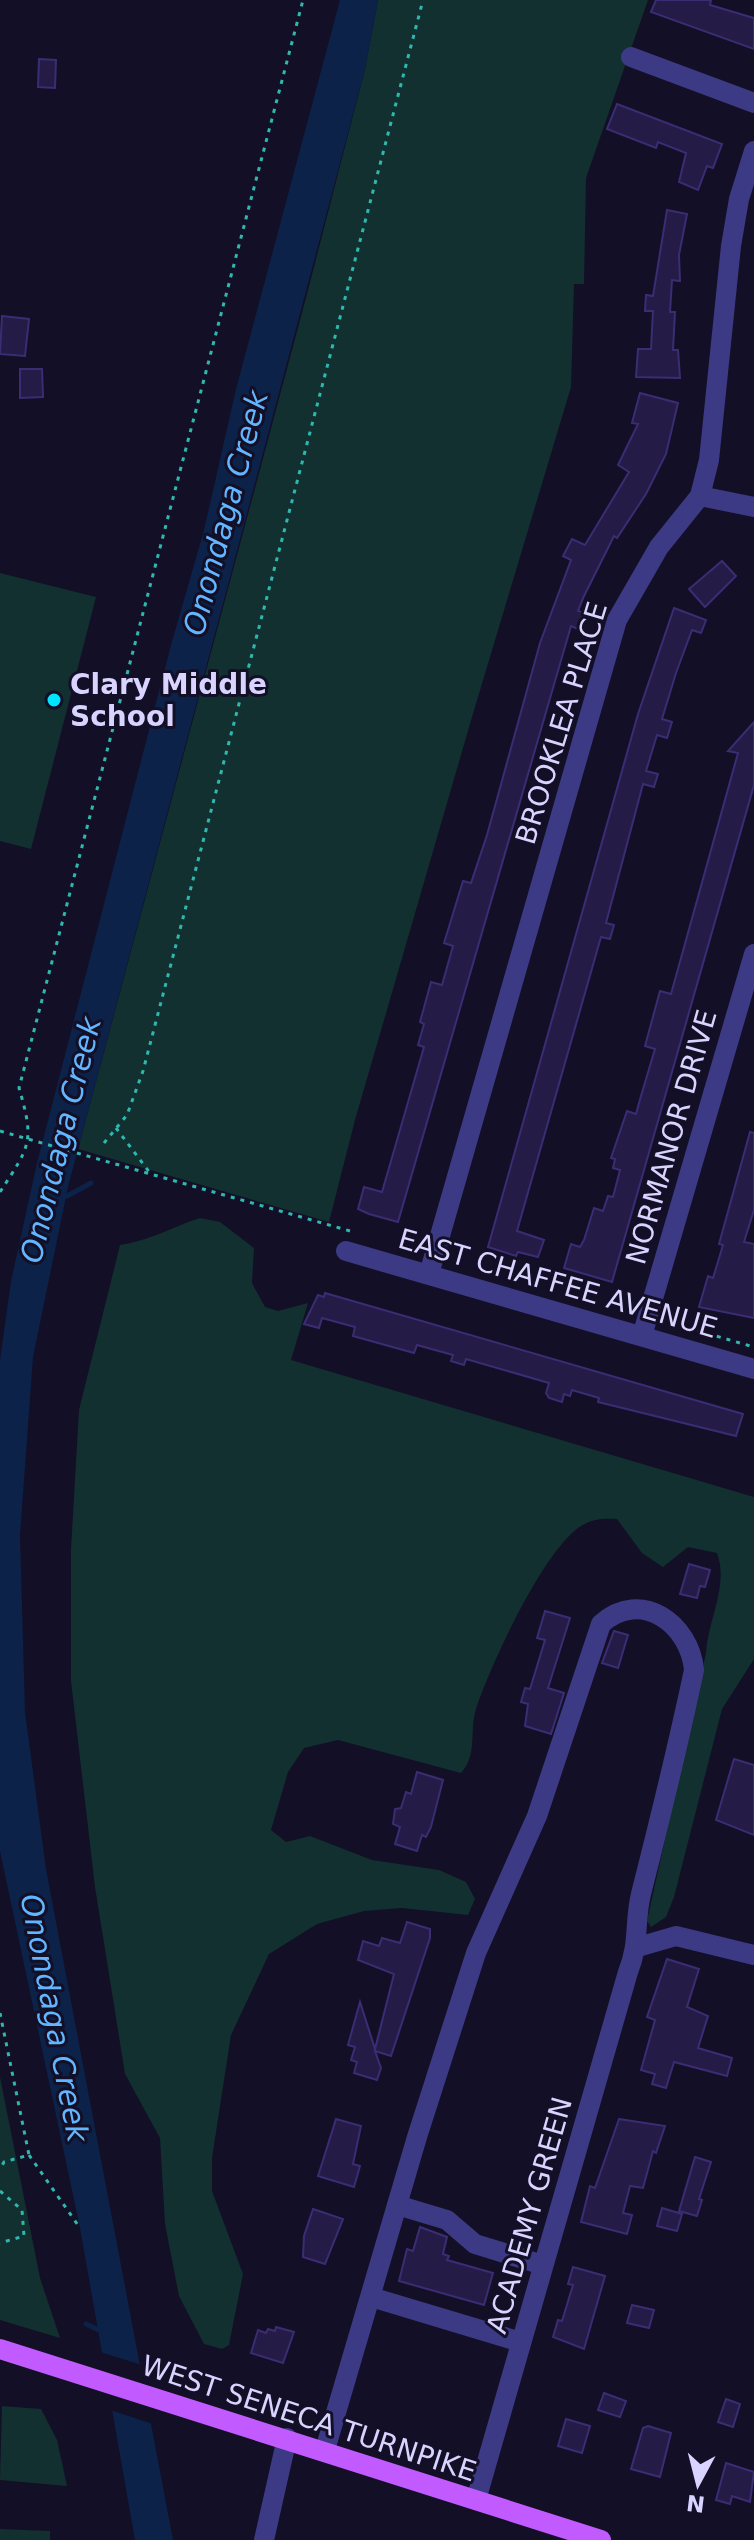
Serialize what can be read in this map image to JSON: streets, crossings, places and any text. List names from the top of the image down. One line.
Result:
{"streets":{"main road":["WEST SENECA TURNPIKE"],"street":["BROOKLEA PLACE","NORMANOR DRIVE","EAST CHAFFEE AVENUE","ACADEMY GREEN"]},"crossings":[["BROOKLEA PLACE","EAST CHAFFEE AVENUE"],["NORMANOR DRIVE","EAST CHAFFEE AVENUE"],["ACADEMY GREEN","WEST SENECA TURNPIKE"]],"water":["Onondaga Creek"],"places":["Clary Middle School"],"north":"bottom"}
